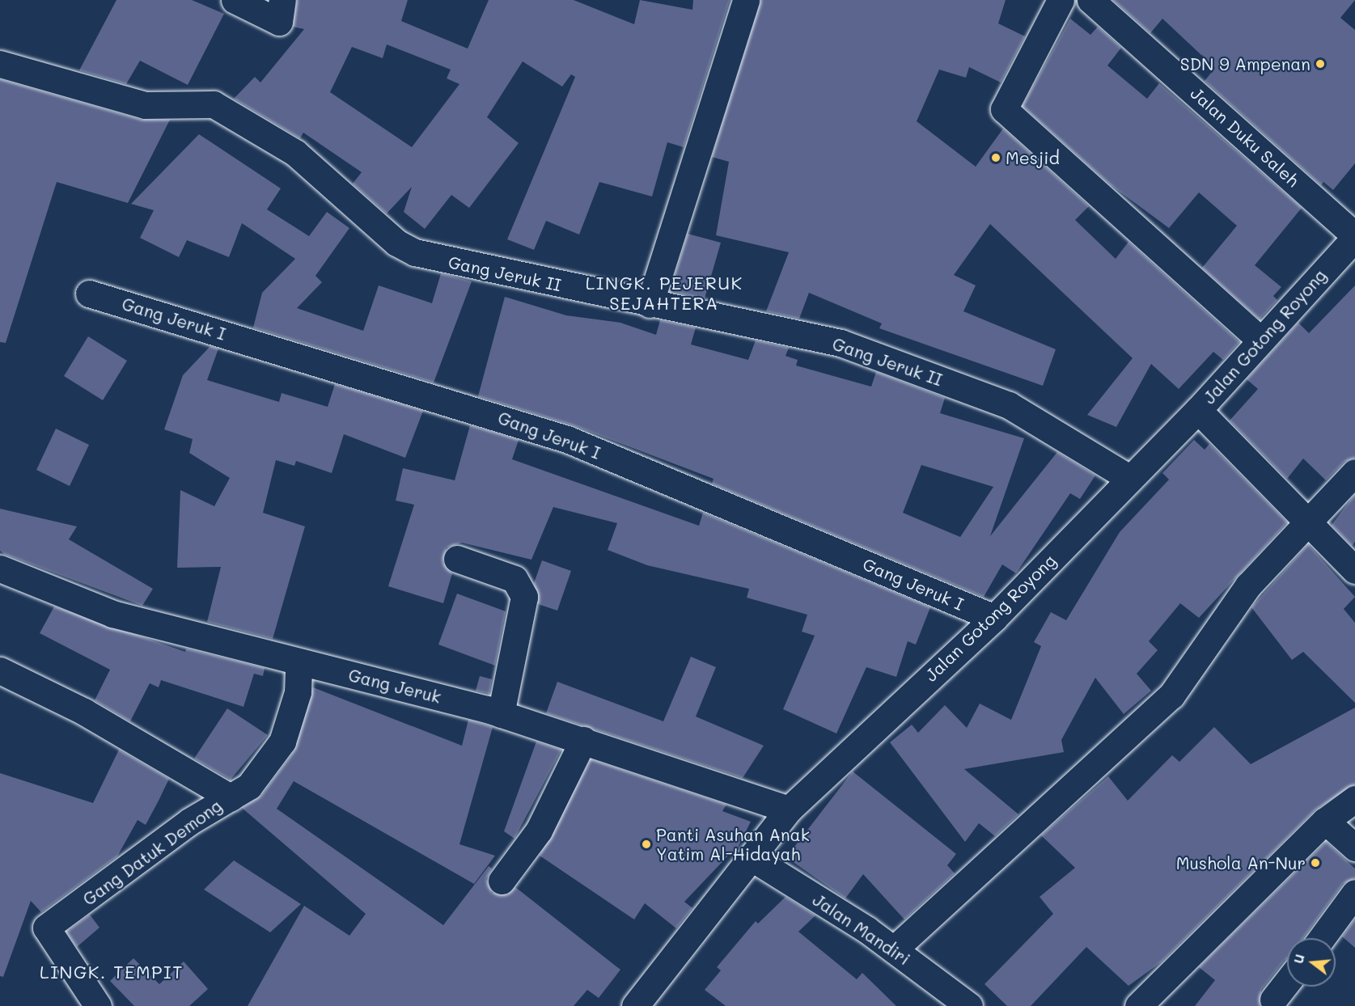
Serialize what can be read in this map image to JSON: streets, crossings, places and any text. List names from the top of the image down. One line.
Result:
{"streets":{"street":["Jalan Duku Saleh","Gang Jeruk II","Gang Jeruk I","Jalan Gotong Royong","Gang Jeruk","Gang Datuk Demong","Jalan Mandiri"]},"crossings":[["Jalan Duku Saleh","Jalan Gotong Royong"],["Gang Jeruk II","Jalan Gotong Royong"],["Gang Jeruk I","Jalan Gotong Royong"],["Jalan Gotong Royong","Gang Jeruk"],["Jalan Gotong Royong","Jalan Mandiri"],["Gang Jeruk","Gang Datuk Demong"]],"districts":["LINGK. PEJERUK SEJAHTERA","LINGK. TEMPIT"],"places":["SDN 9 Ampenan","Mesjid","Panti Asuhan Anak Yatim Al-Hidayah","Mushola An-Nur"],"north":"left"}
